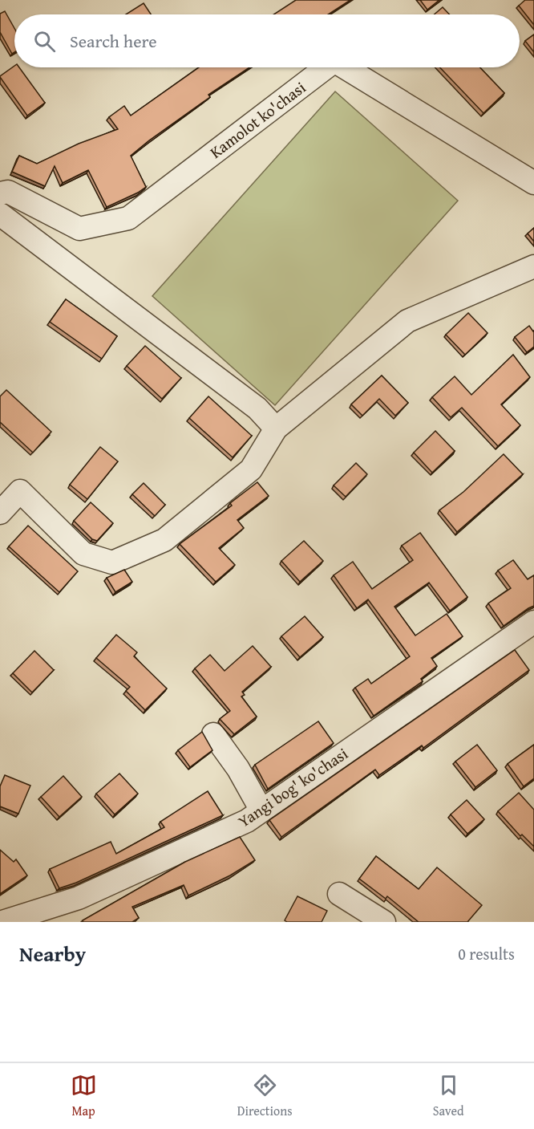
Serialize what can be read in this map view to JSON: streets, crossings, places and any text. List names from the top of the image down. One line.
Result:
{"streets":{"street":["Kamolot ko'chasi","Yangi bog' ko'chasi"]},"page":{"search":"Search here","heading":["Nearby","0 results"],"nav":["Map","Directions","Saved"]}}
